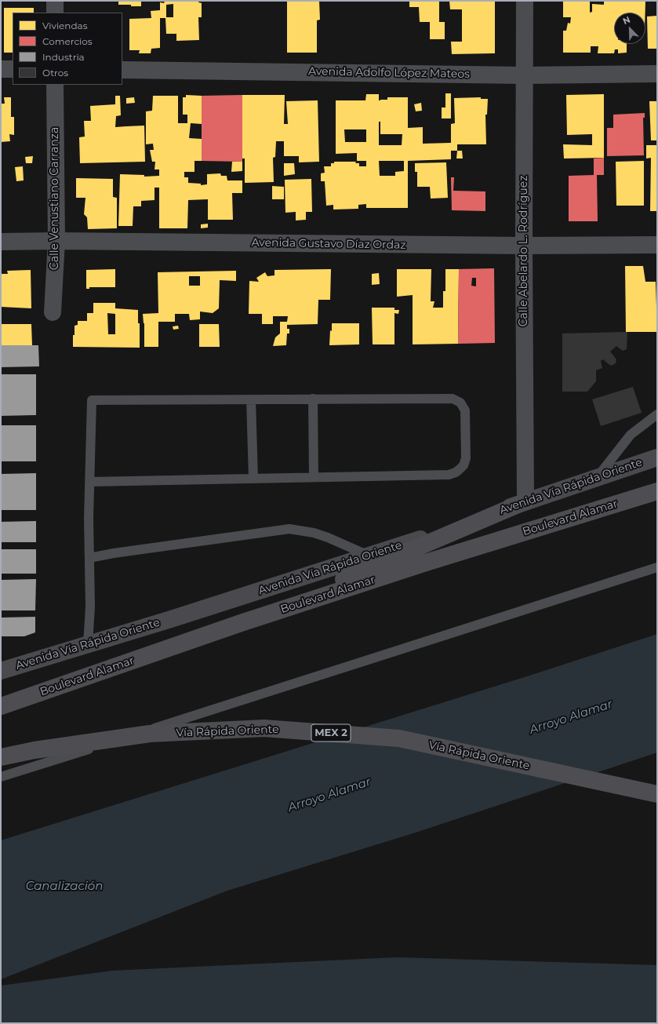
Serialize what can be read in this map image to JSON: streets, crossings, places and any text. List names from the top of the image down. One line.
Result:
{"streets":{"highway":["Boulevard Alamar","Vía Rápida Oriente","MEX 2"],"main road":["Avenida Vía Rápida Oriente"],"street":["Avenida Adolfo López Mateos","Calle Venustiano Carranza","Avenida Gustavo Díaz Ordaz","Calle Abelardo L. Rodríguez"]},"crossings":[["Avenida Adolfo López Mateos","Calle Abelardo L. Rodríguez"],["Calle Venustiano Carranza","Avenida Gustavo Díaz Ordaz"],["Avenida Gustavo Díaz Ordaz","Calle Abelardo L. Rodríguez"],["Calle Abelardo L. Rodríguez","Avenida Vía Rápida Oriente"]],"water":["Arroyo Alamar","Canalización"],"legend":["Viviendas","Comercios","Industria","Otros"],"north":"top left"}
